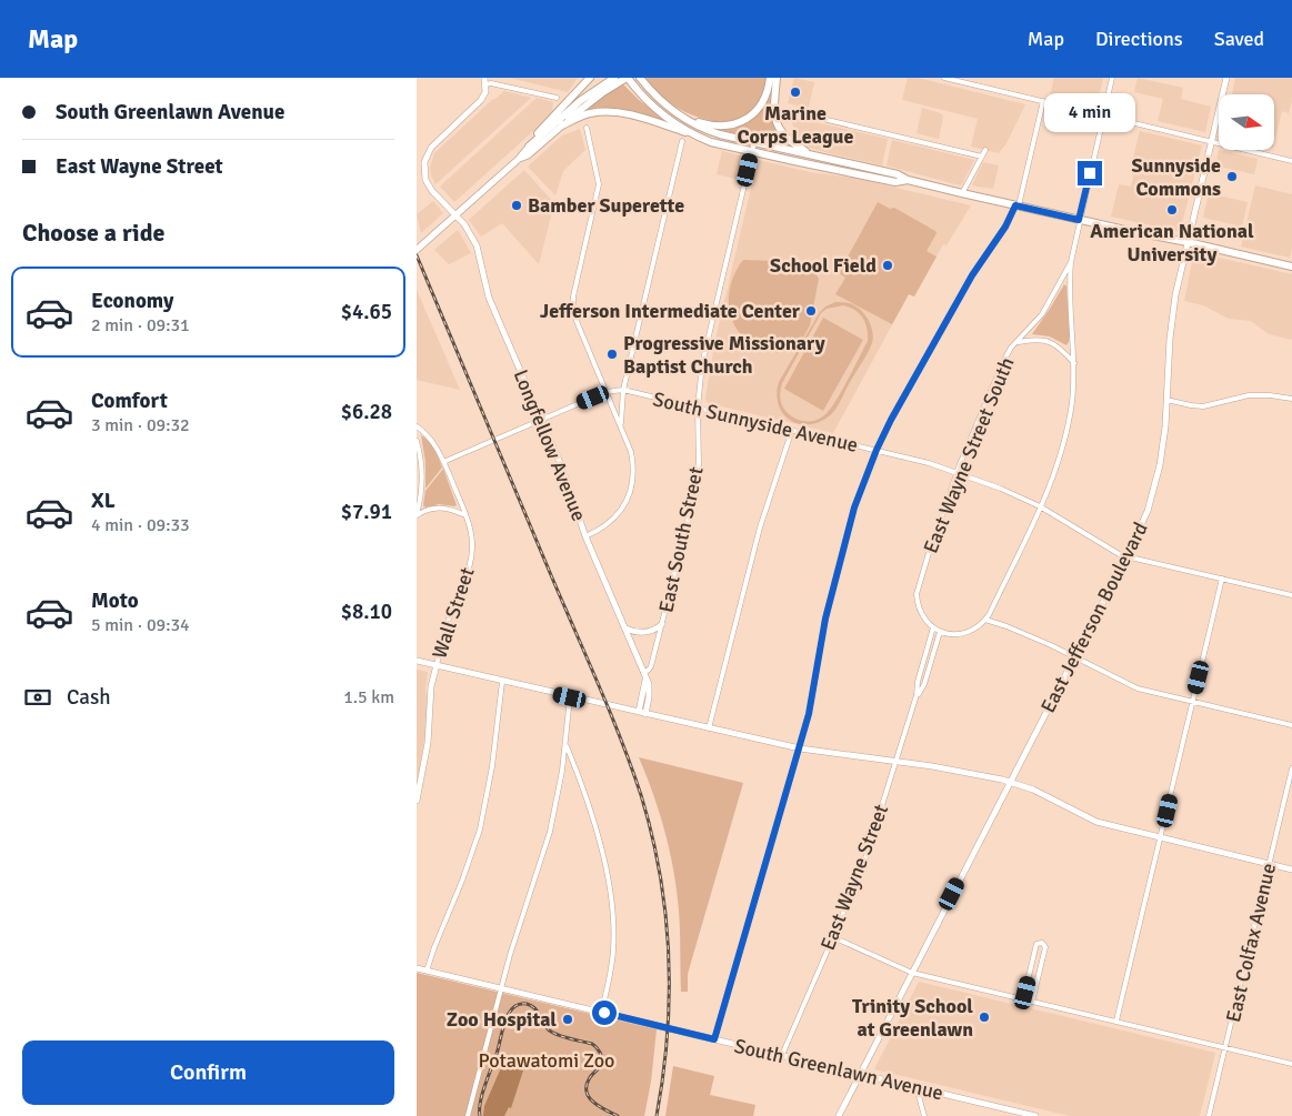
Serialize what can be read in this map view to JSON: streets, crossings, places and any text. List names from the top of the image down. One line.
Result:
{"streets":{"street":["South Sunnyside Avenue","Longfellow Avenue","East Wayne Street South","East South Street","Wall Street","East Jefferson Boulevard","East Wayne Street","East Colfax Avenue","South Greenlawn Avenue"]},"crossings":[["South Sunnyside Avenue","Longfellow Avenue"],["South Sunnyside Avenue","East Wayne Street South"],["South Sunnyside Avenue","East South Street"],["South Sunnyside Avenue","Wall Street"],["South Sunnyside Avenue","East Jefferson Boulevard"],["Longfellow Avenue","East South Street"],["East Wayne Street South","East Wayne Street"],["East Jefferson Boulevard","South Greenlawn Avenue"],["East Wayne Street","South Greenlawn Avenue"]],"parks":["Potawatomi Zoo"],"places":["Marine Corps League","Sunnyside Commons","Bamber Superette","American National University","School Field","Jefferson Intermediate Center","Progressive Missionary Baptist Church","Trinity School at Greenlawn","Zoo Hospital"],"north":"right","page":{"header":"Map","nav":["Map","Directions","Saved"],"banner":["South Greenlawn Avenue","East Wayne Street"],"bubble":"4 min","heading":"Choose a ride","list":[{"name":"Economy","note":"2 min · 09:31","value":"$4.65"},{"name":"Comfort","note":"3 min · 09:32","value":"$6.28"},{"name":"XL","note":"4 min · 09:33","value":"$7.91"},{"name":"Moto","note":"5 min · 09:34","value":"$8.10"}],"pay":["Cash","1.5 km"],"buttons":"Confirm"}}
